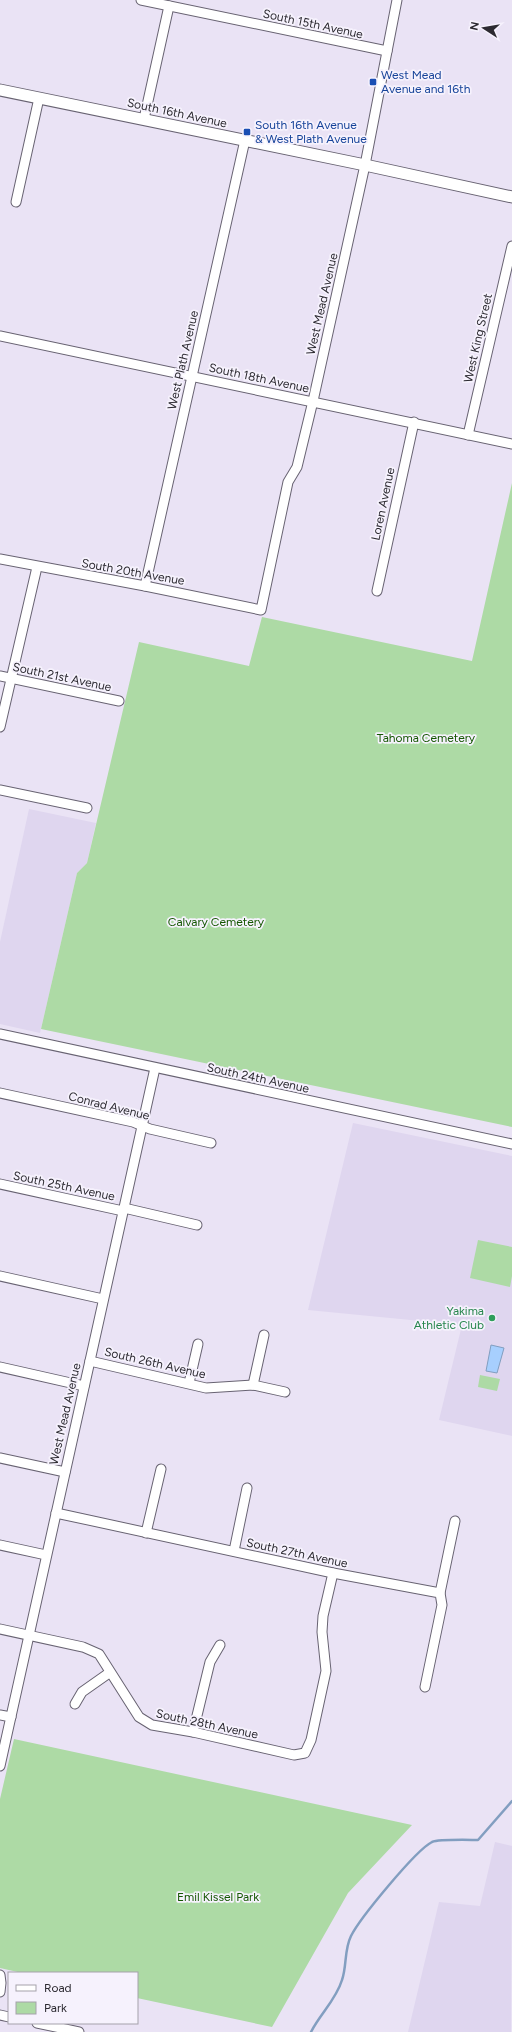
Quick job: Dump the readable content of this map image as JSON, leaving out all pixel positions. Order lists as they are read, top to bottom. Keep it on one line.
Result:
{"streets":{"main road":["South 16th Avenue"],"street":["South 15th Avenue","West Mead Avenue","West King Street","West Plath Avenue","South 18th Avenue","Loren Avenue","South 20th Avenue","South 21st Avenue","South 24th Avenue","Conrad Avenue","South 25th Avenue","South 26th Avenue","South 27th Avenue","South 28th Avenue"]},"crossings":[["South 15th Avenue","West Mead Avenue"],["South 16th Avenue","West Mead Avenue"],["South 16th Avenue","West Plath Avenue"],["West Mead Avenue","South 18th Avenue"],["West Mead Avenue","South 20th Avenue"],["West Mead Avenue","South 24th Avenue"],["West Mead Avenue","Conrad Avenue"],["West Mead Avenue","South 25th Avenue"],["West Mead Avenue","South 26th Avenue"],["West Mead Avenue","South 27th Avenue"],["West Mead Avenue","South 28th Avenue"],["West King Street","South 18th Avenue"],["West Plath Avenue","South 18th Avenue"],["West Plath Avenue","South 20th Avenue"],["South 18th Avenue","Loren Avenue"],["South 27th Avenue","South 28th Avenue"]],"parks":["Tahoma Cemetery","Calvary Cemetery","Emil Kissel Park"],"places":{"transit":["West Mead Avenue and 16th","South 16th Avenue & West Plath Avenue"],"other":["Yakima Athletic Club"]},"legend":["Road","Park"],"north":"left"}
